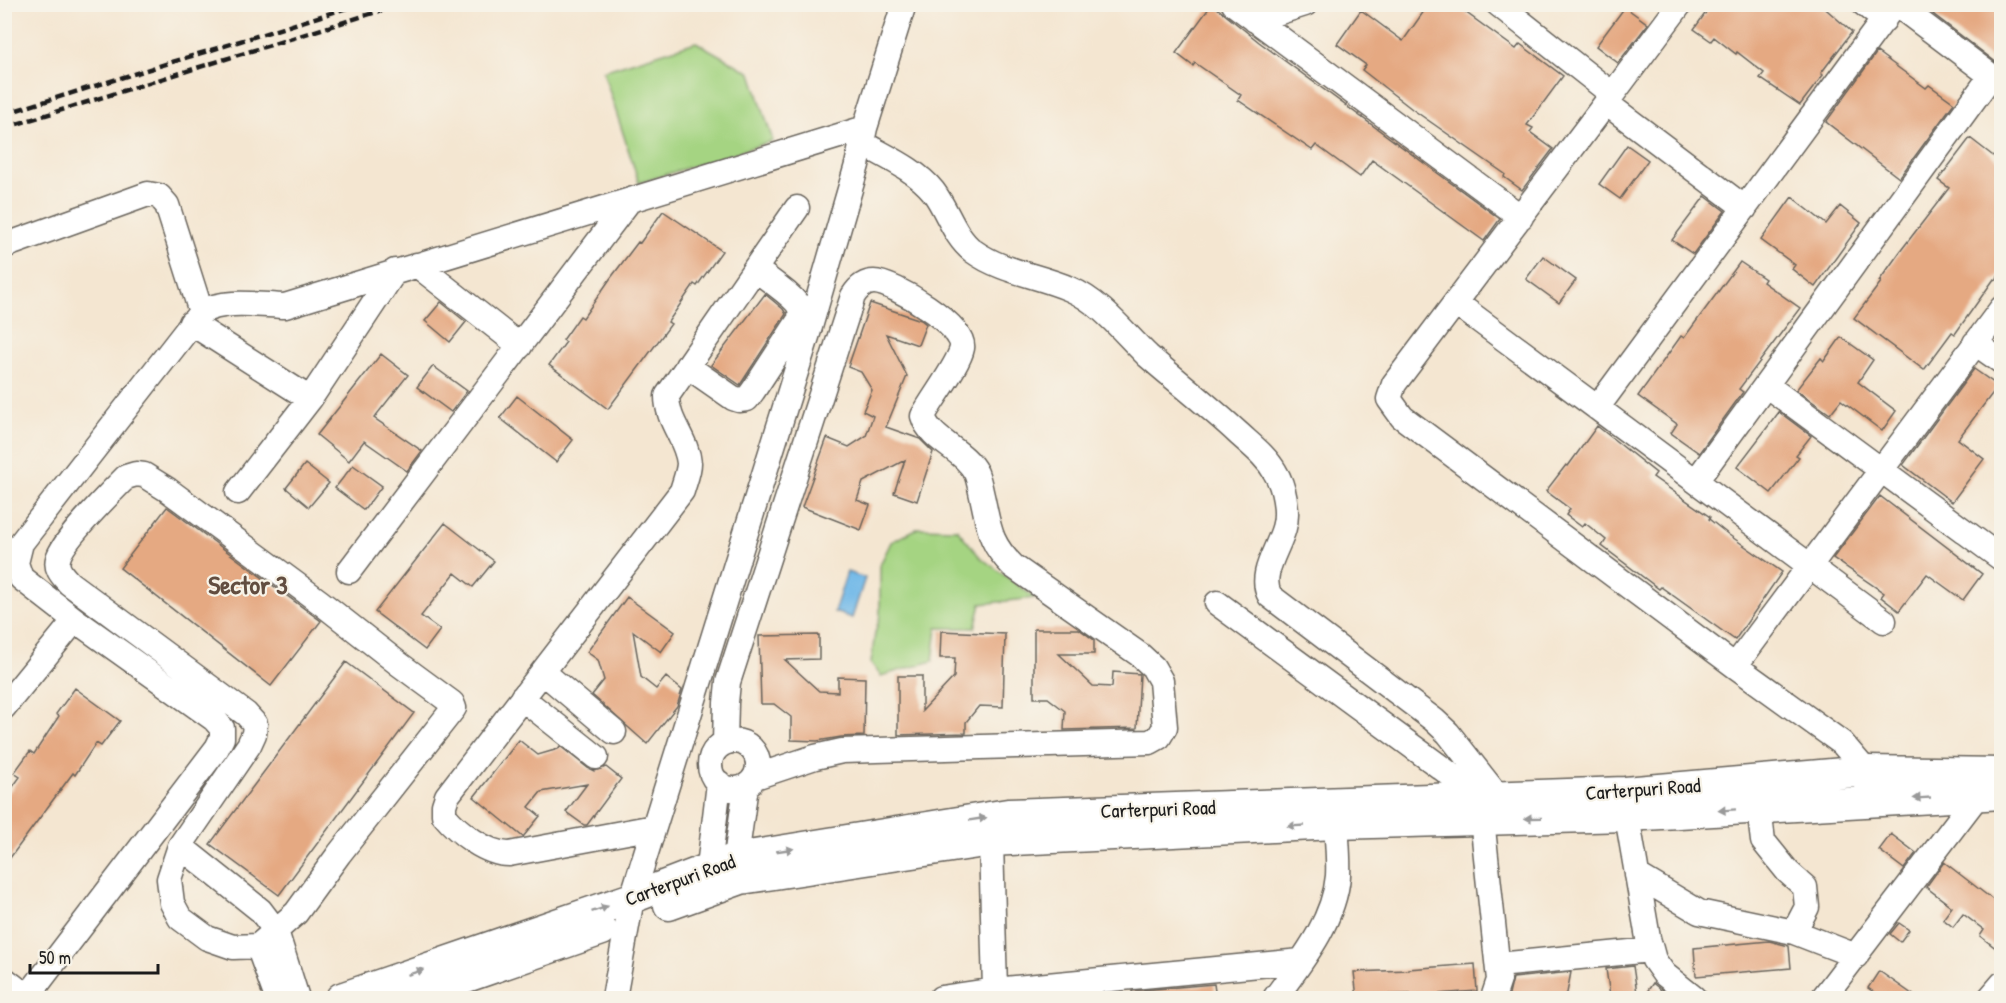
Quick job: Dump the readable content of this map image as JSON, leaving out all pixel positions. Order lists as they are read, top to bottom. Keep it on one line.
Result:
{"streets":{"main road":["Carterpuri Road"]},"districts":["Sector 3"],"scale_bar":"50 m"}
